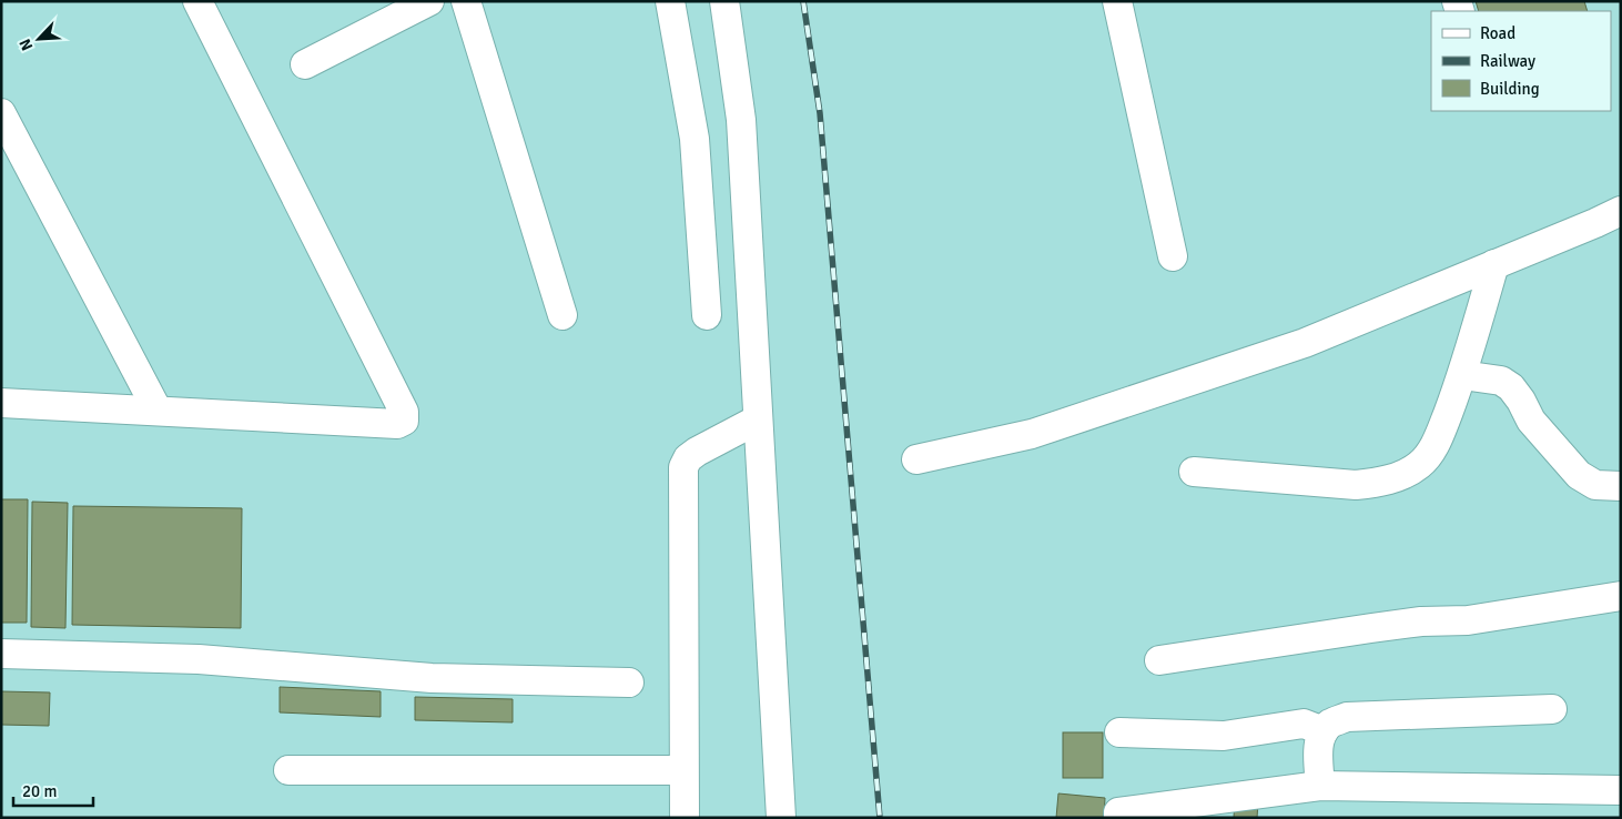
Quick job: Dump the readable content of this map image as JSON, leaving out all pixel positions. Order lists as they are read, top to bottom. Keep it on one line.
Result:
{"legend":["Road","Railway","Building"],"scale_bar":"20 m","north":"bottom left"}
